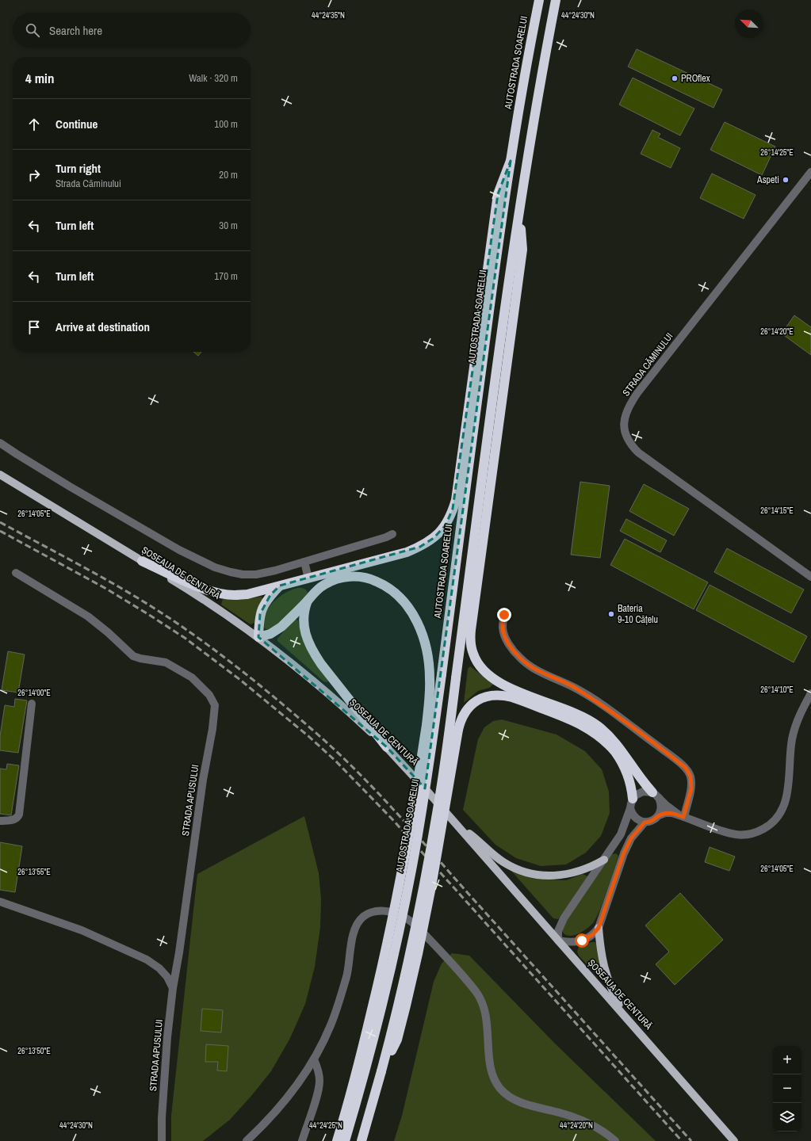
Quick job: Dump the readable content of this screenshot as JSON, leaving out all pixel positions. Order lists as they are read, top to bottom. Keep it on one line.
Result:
{"streets":{"highway":["AUTOSTRADA SOARELUI"],"main road":["ȘOSEAUA DE CENTURĂ"],"street":["STRADA CĂMINULUI","STRADA APUSULUI"]},"places":["PROflex","Aspeti","Bateria 9-10 Cățelu"],"north":"top left","page":{"search":"Search here","heading":["4 min","Walk · 320 m"],"list":[["Continue","100 m"],["Turn right","Strada Căminului","20 m"],["Turn left","30 m"],["Turn left","170 m"],"Arrive at destination"],"map_buttons":["+","−"]},"coordinates":["44°24'35\"N","44°24'30\"N","26°14'25\"E","26°14'20\"E","26°14'15\"E","26°14'05\"E","26°14'10\"E","26°14'00\"E","26°13'55\"E","26°13'50\"E","44°24'25\"N","44°24'20\"N"]}
